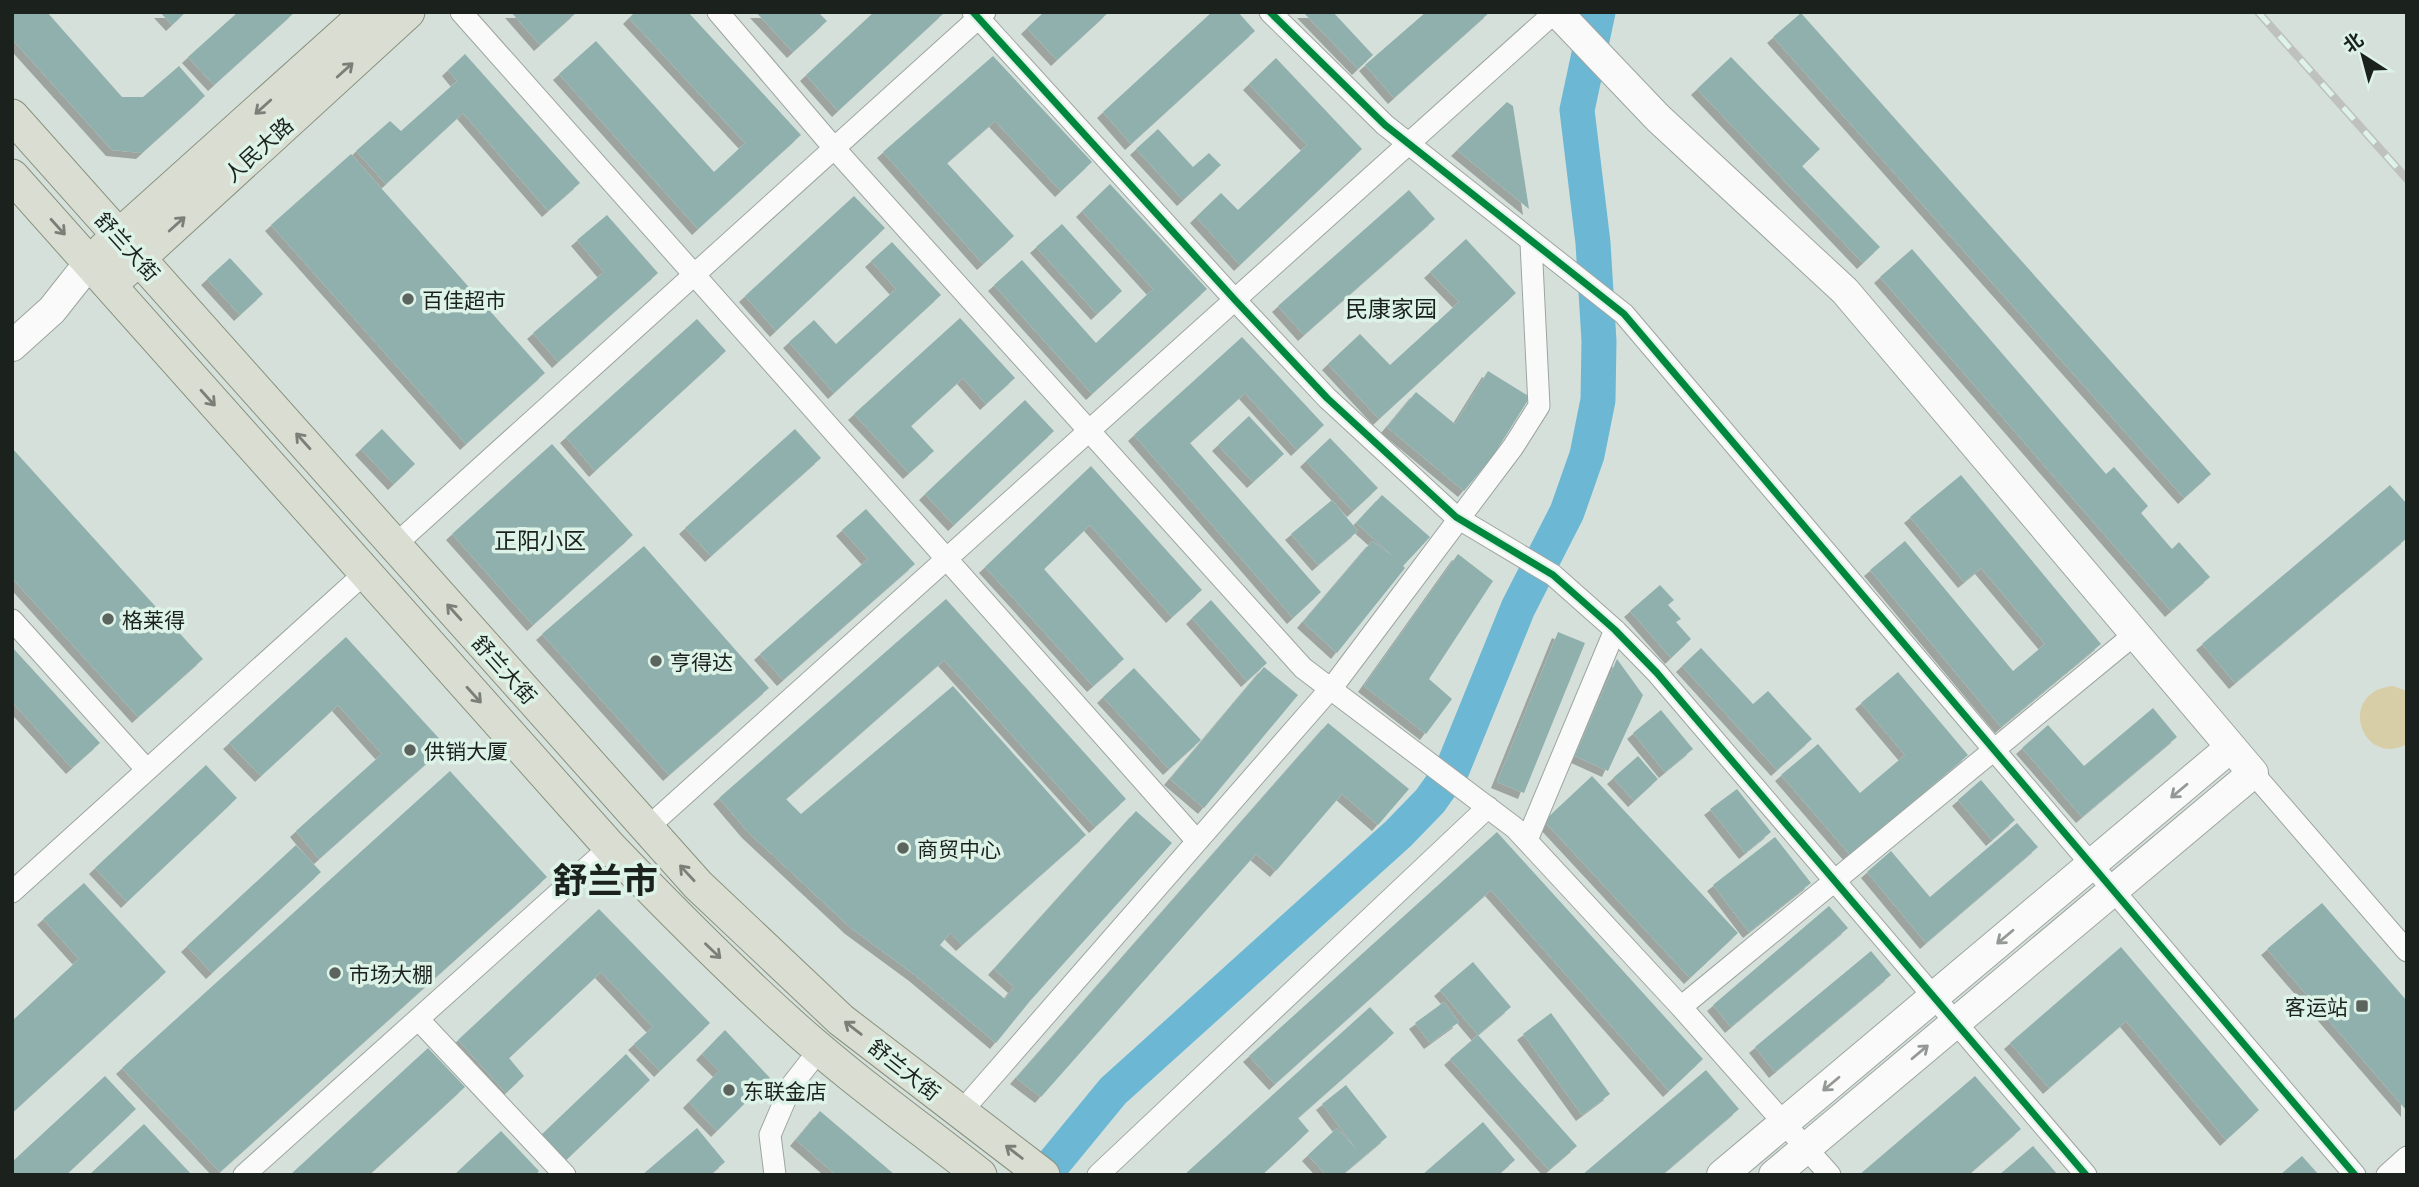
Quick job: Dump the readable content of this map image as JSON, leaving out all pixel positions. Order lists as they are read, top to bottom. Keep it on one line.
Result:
{"streets":{"main road":["人民大路","舒兰大街"]},"crossings":[["人民大路","舒兰大街"]],"districts":["民康家园","正阳小区","舒兰市"],"places":{"other":["百佳超市","格莱得","亨得达","供销大厦","商贸中心","市场大棚","东联金店"],"transit":["客运站"]},"north":"top left"}
